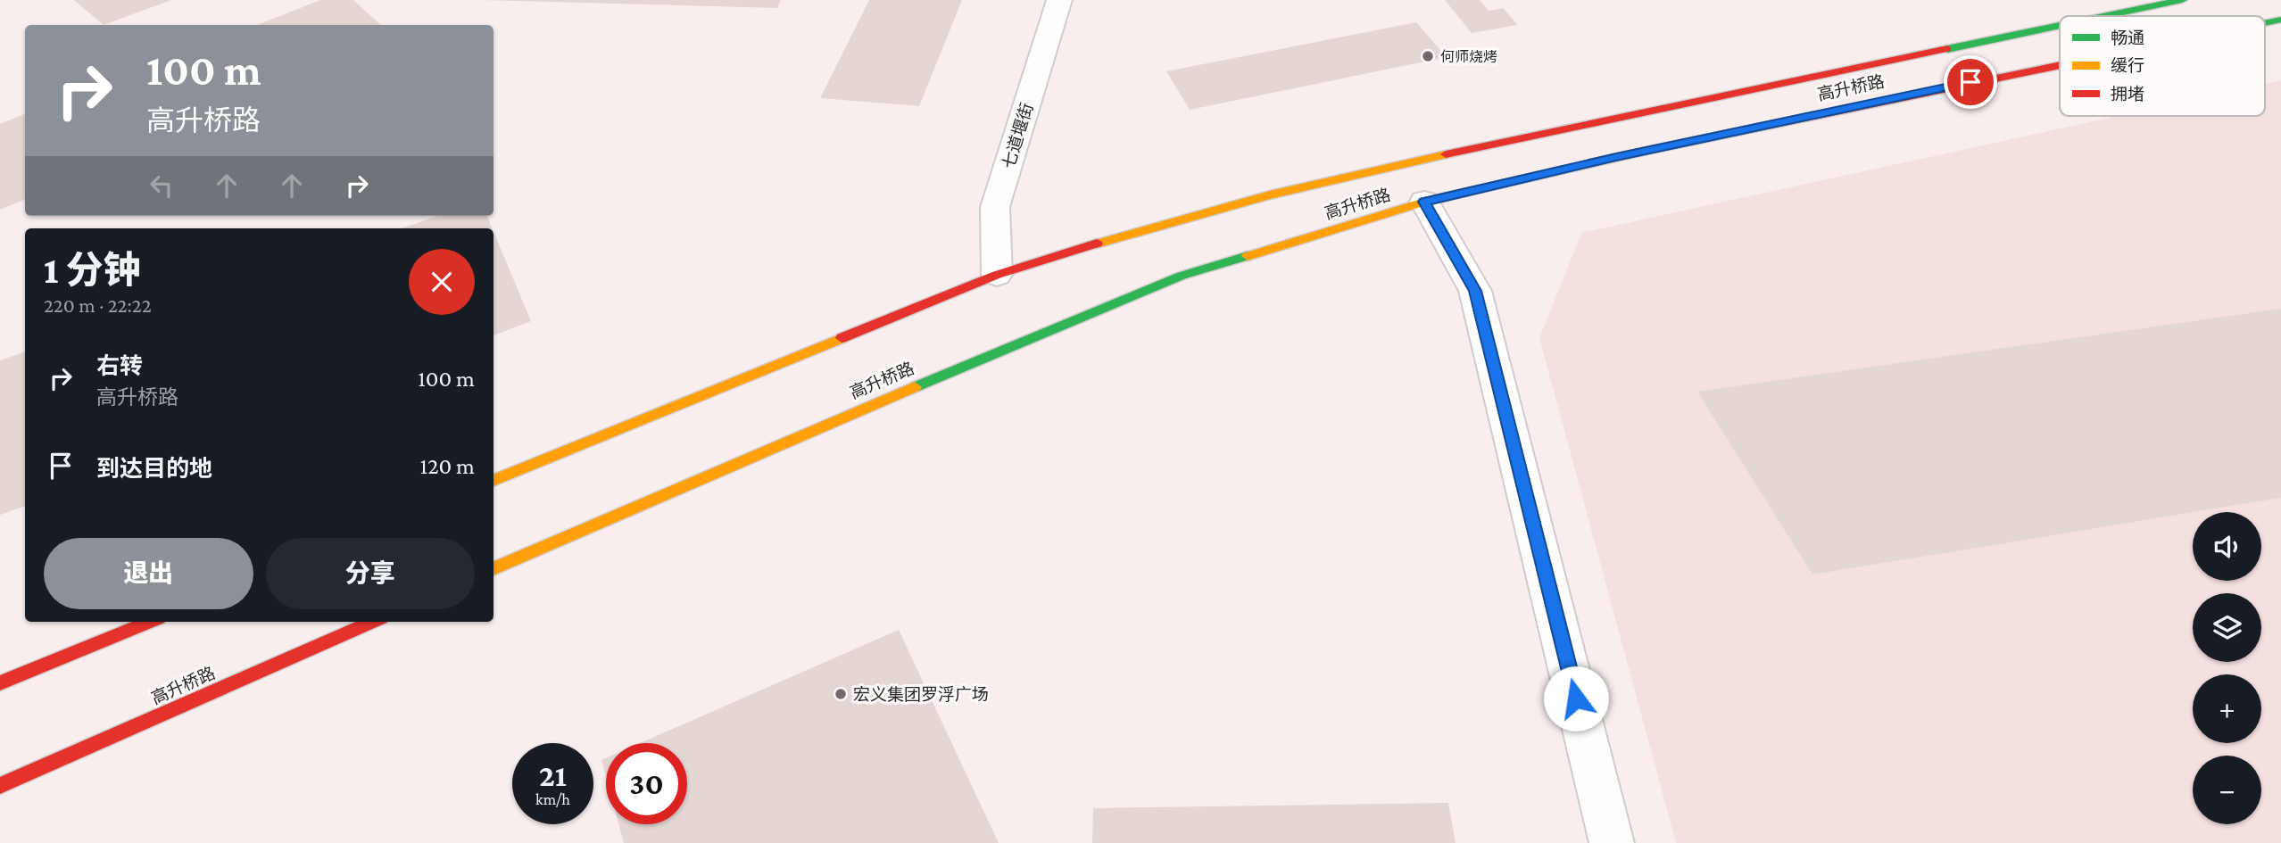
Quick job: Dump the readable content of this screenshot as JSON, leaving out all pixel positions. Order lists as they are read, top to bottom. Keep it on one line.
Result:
{"streets":{"main road":["高升桥路"],"street":["七道堰街"]},"crossings":[["高升桥路","七道堰街"]],"places":["何师烧烤","宏义集团罗浮广场"],"legend":["畅通","缓行","拥堵"],"page":{"turn":["100 m","高升桥路"],"heading":["1 分钟","220 m · 22:22"],"list":[{"name":"右转","note":"高升桥路","value":"100 m"},{"name":"到达目的地","value":"120 m"}],"map_buttons":["+","−"],"buttons":["退出","分享"],"speed":"21 km/h","limit":"30"}}
